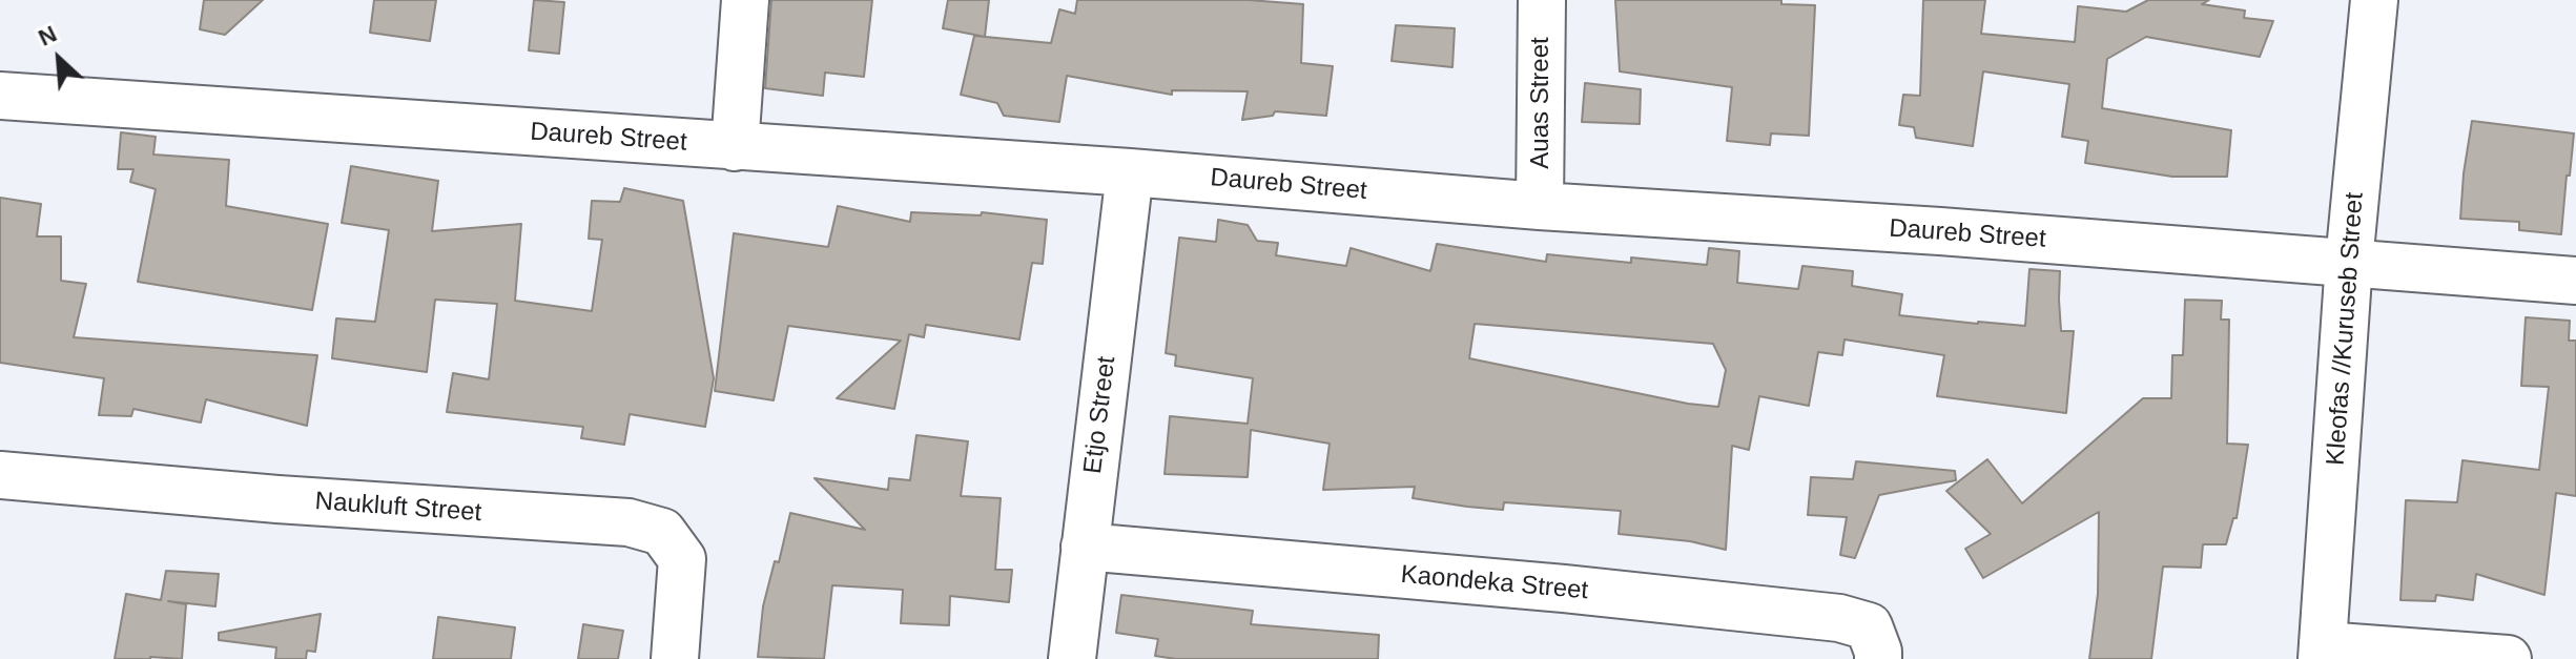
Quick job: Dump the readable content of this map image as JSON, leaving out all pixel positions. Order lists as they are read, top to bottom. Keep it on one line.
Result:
{"streets":{"street":["Auas Street","Daureb Street","Kleofas //Kuruseb Street","Etjo Street","Naukluft Street","Kaondeka Street"]},"crossings":[["Auas Street","Daureb Street"],["Daureb Street","Kleofas //Kuruseb Street"],["Daureb Street","Etjo Street"],["Etjo Street","Kaondeka Street"]],"north":"top left"}
